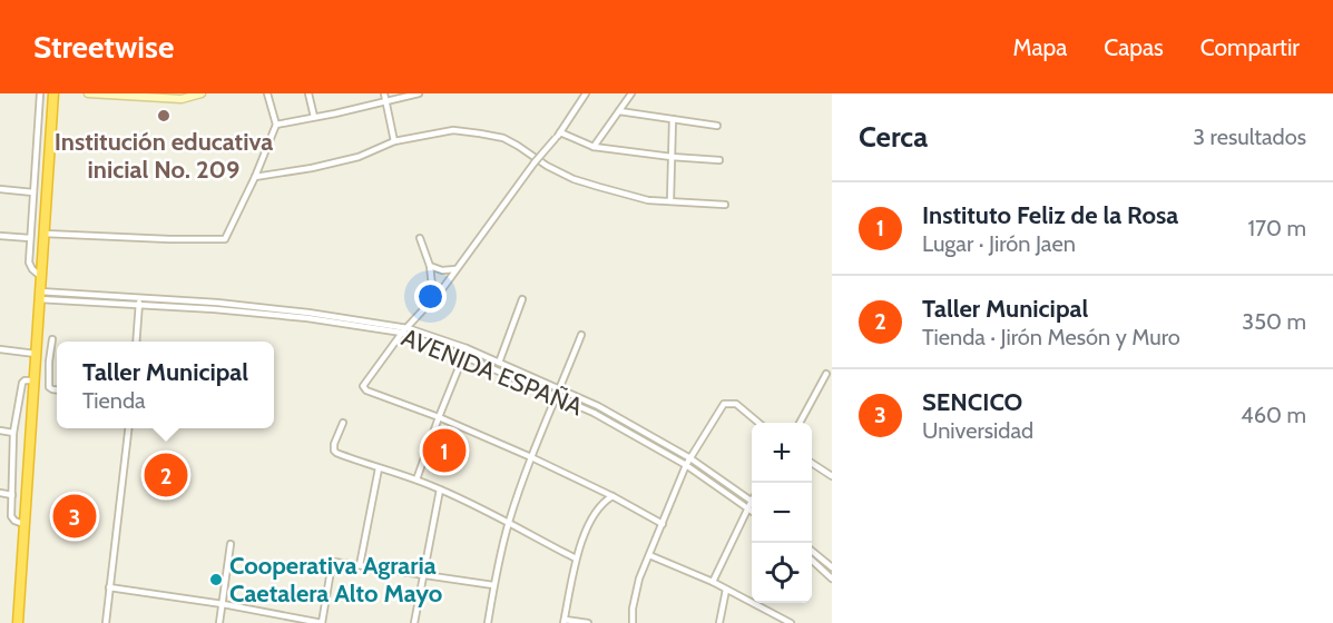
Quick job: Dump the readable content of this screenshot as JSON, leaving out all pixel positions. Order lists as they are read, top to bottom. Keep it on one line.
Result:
{"streets":{"street":["AVENIDA ESPAÑA"]},"places":["Institución educativa inicial No. 209","Cooperativa Agraria Caetalera Alto Mayo"],"page":{"header":"Streetwise","nav":["Mapa","Capas","Compartir"],"heading":["Cerca","3 resultados"],"list":[{"mark":"1","name":"Instituto Feliz de la Rosa","note":"Lugar · Jirón Jaen","value":"170 m"},{"mark":"2","name":"Taller Municipal","note":"Tienda · Jirón Mesón y Muro","value":"350 m"},{"mark":"3","name":"SENCICO","note":"Universidad","value":"460 m"}],"popup":["Taller Municipal","Tienda"],"map_buttons":["+","−"],"pins":["1","2","3"]}}
